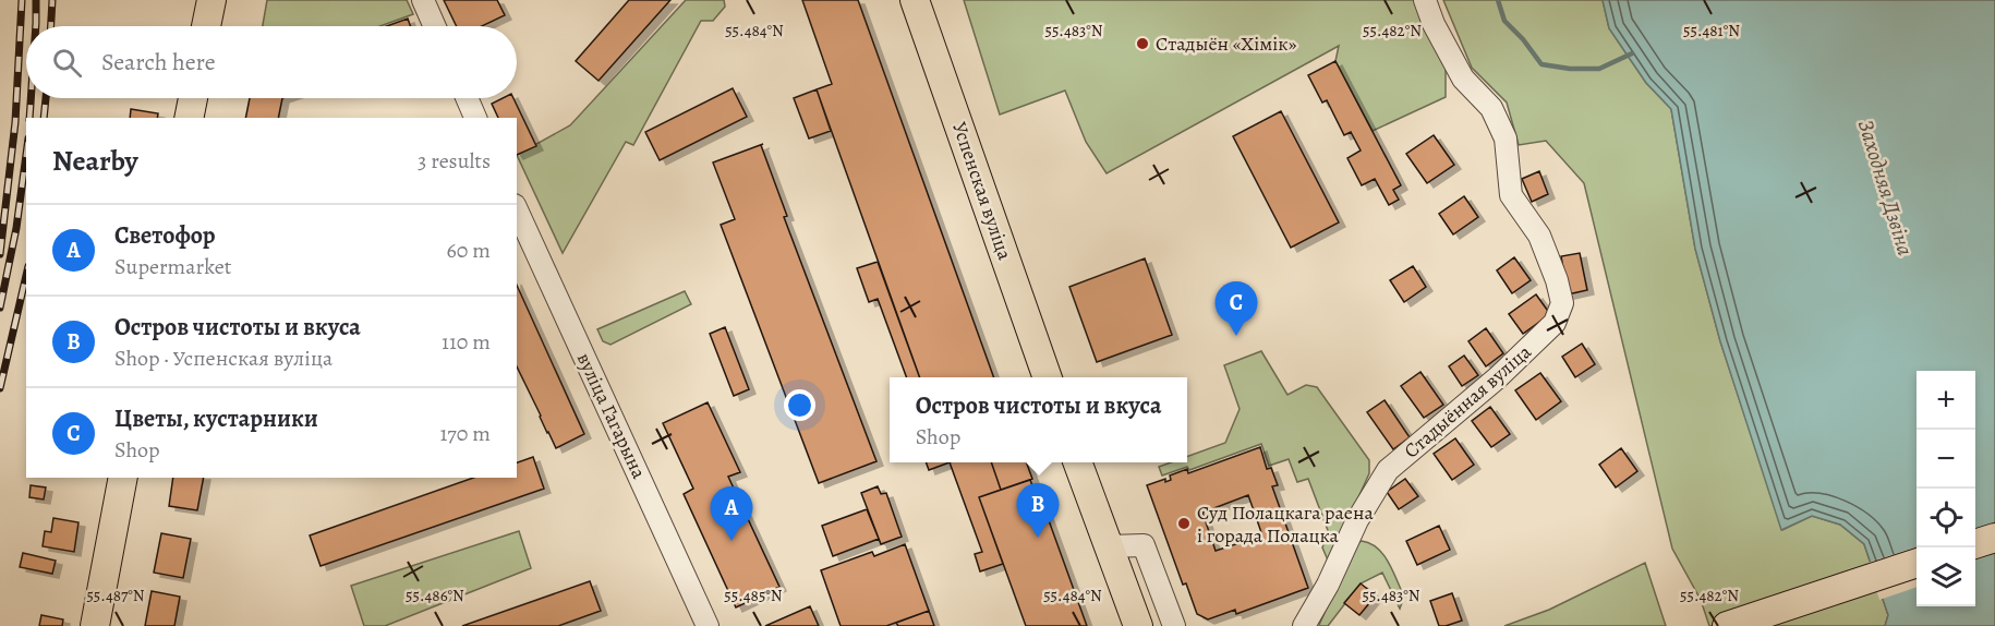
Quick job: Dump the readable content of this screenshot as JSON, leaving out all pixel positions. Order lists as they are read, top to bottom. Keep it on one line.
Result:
{"streets":{"main road":["Успенская вуліца"],"street":["Стадыённая вуліца","вуліца Гагарына"]},"water":["Заходняя Дзвіна"],"places":["Стадыён «Хімік»","Суд Полацкага раена і горада Полацка"],"page":{"search":"Search here","heading":["Nearby","3 results"],"list":[{"mark":"A","name":"Светофор","note":"Supermarket","value":"60 m"},{"mark":"B","name":"Остров чистоты и вкуса","note":"Shop · Успенская вуліца","value":"110 m"},{"mark":"C","name":"Цветы, кустарники","note":"Shop","value":"170 m"}],"pins":["C","B","A"],"map_buttons":["+","−"],"popup":["Остров чистоты и вкуса","Shop"]},"coordinates":["55.484°N","55.483°N","55.481°N","55.482°N","55.487°N","55.486°N","55.485°N"]}
